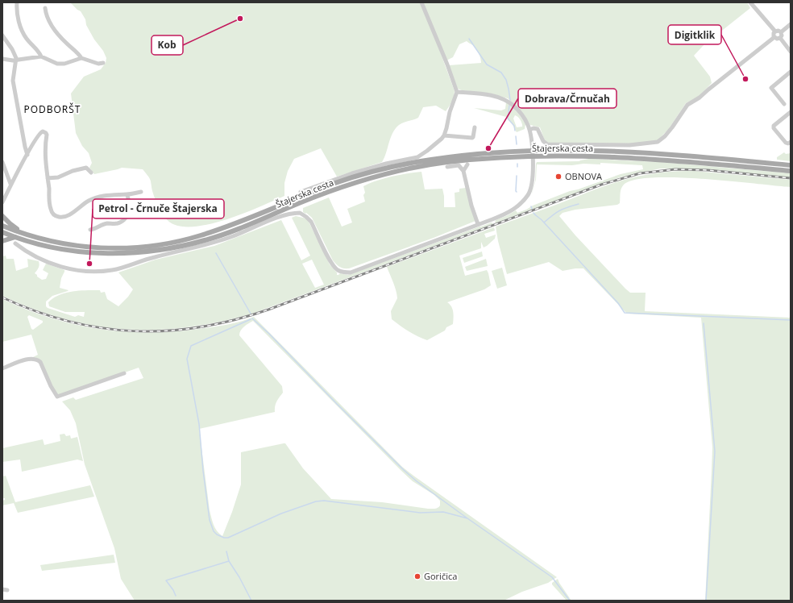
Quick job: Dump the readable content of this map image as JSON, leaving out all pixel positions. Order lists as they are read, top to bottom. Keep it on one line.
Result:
{"streets":{"main road":["Štajerska cesta"]},"districts":["PODBORŠT"],"places":["Kob","Digitklik","Dobrava/Črnučah","OBNOVA","Petrol - Črnuče Štajerska","Goričica"]}
